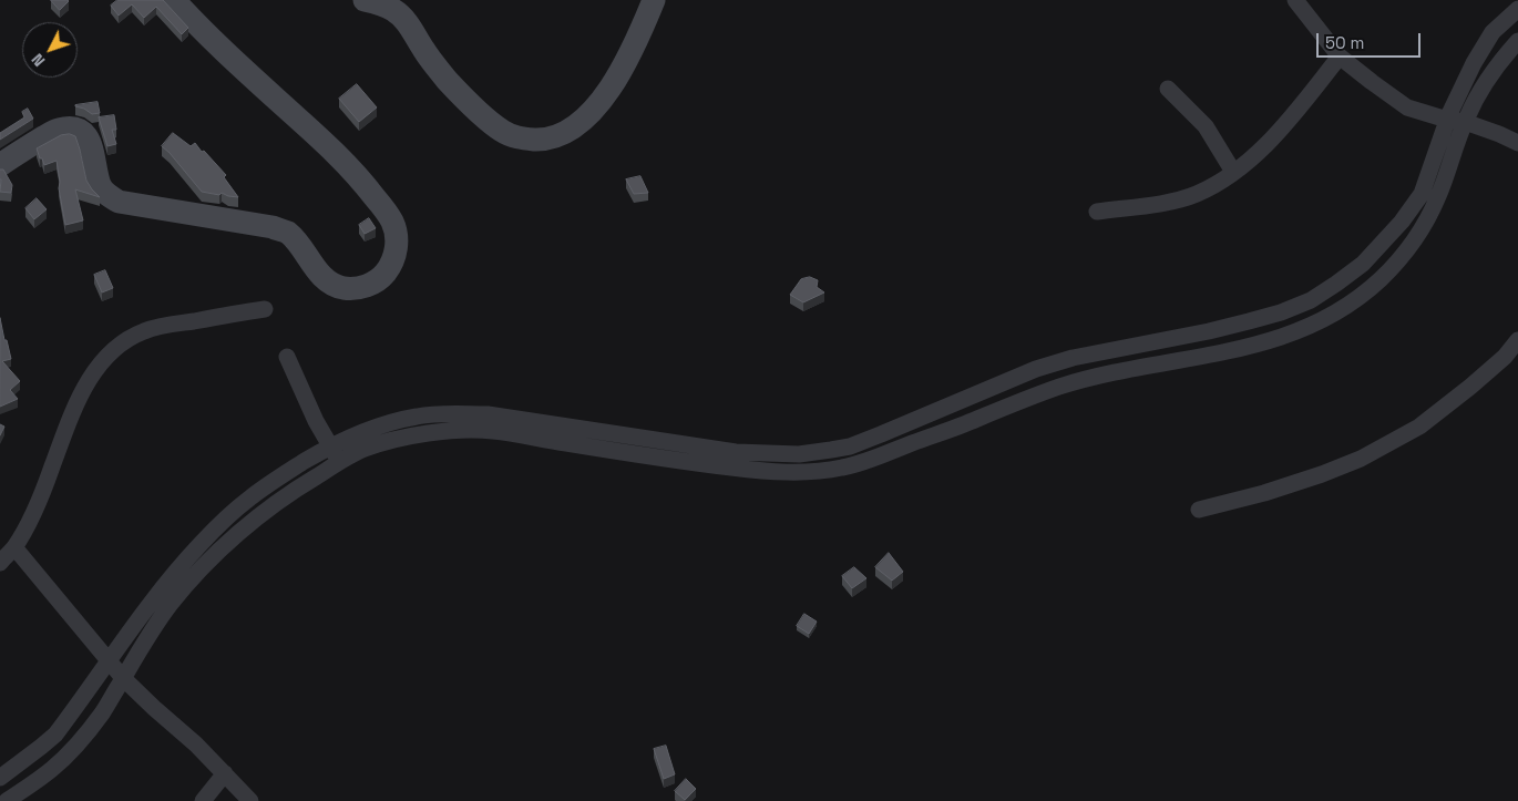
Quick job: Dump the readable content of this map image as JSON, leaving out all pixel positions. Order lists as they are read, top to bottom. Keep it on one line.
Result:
{"scale_bar":"50 m","north":"bottom left"}
